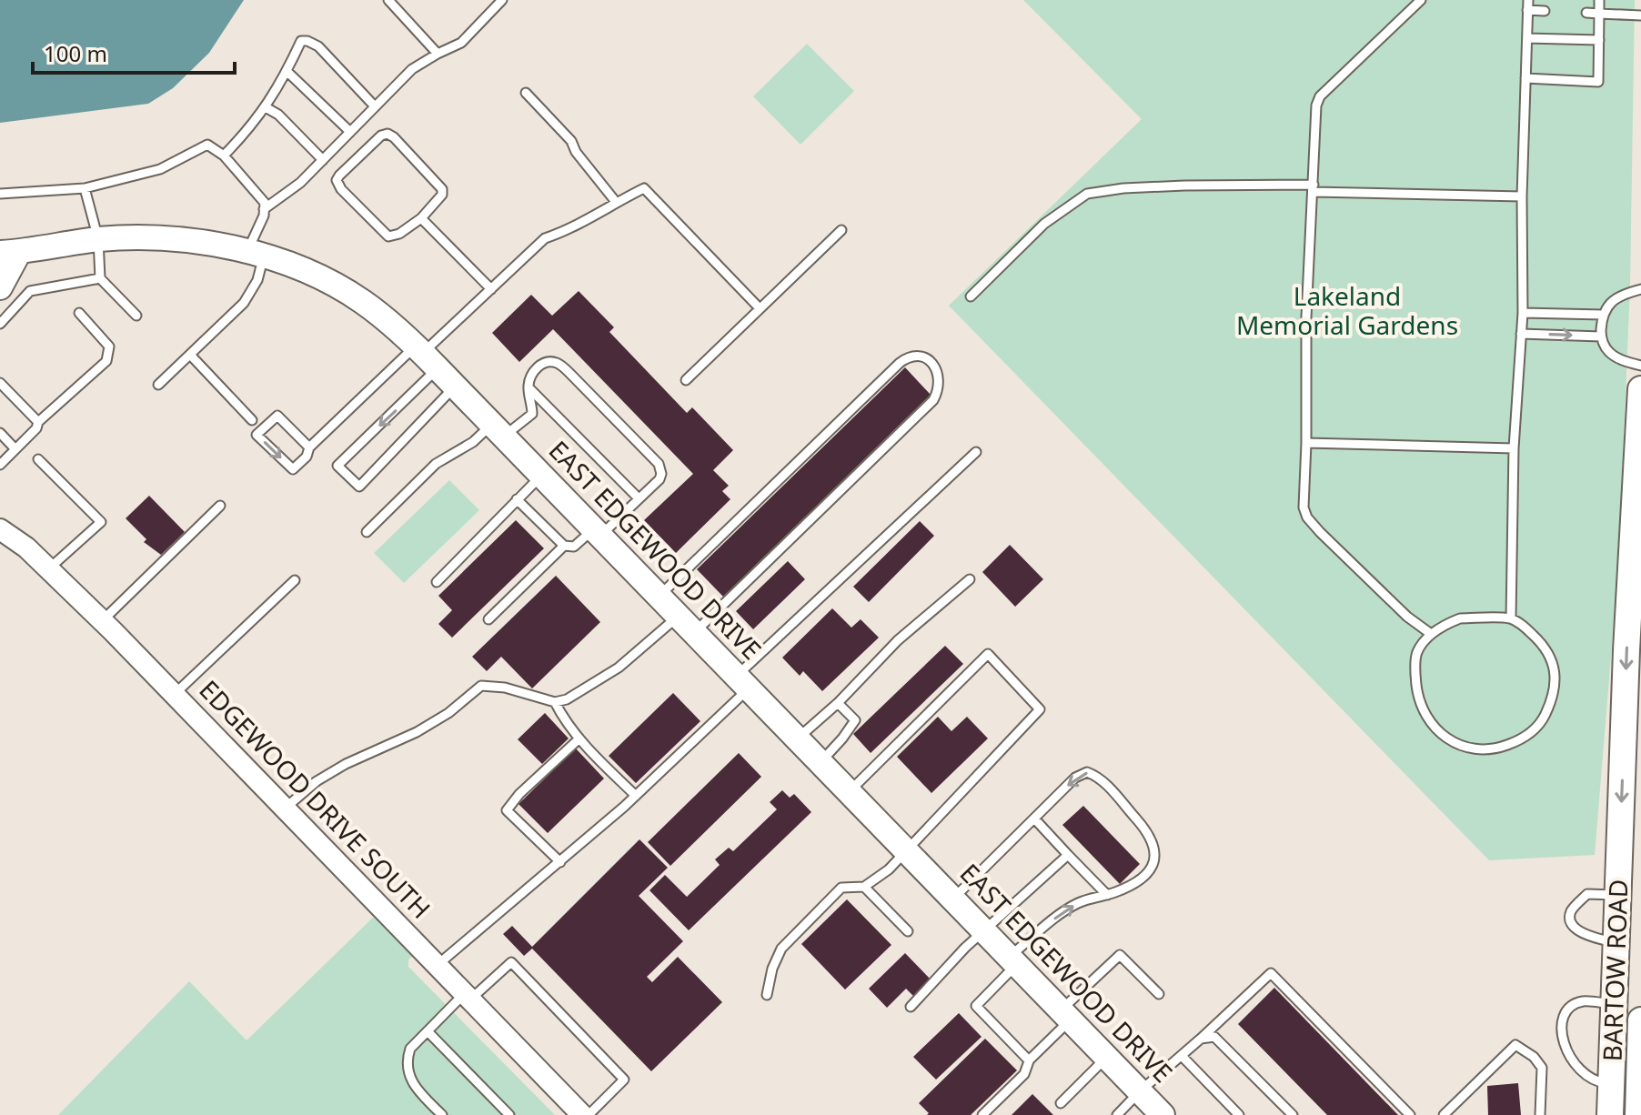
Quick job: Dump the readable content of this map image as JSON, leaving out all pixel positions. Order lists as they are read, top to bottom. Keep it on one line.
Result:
{"streets":{"main road":["EAST EDGEWOOD DRIVE","BARTOW ROAD"],"street":["EDGEWOOD DRIVE SOUTH"]},"one_way":["BARTOW ROAD"],"parks":["Lakeland Memorial Gardens"],"scale_bar":"100 m"}
